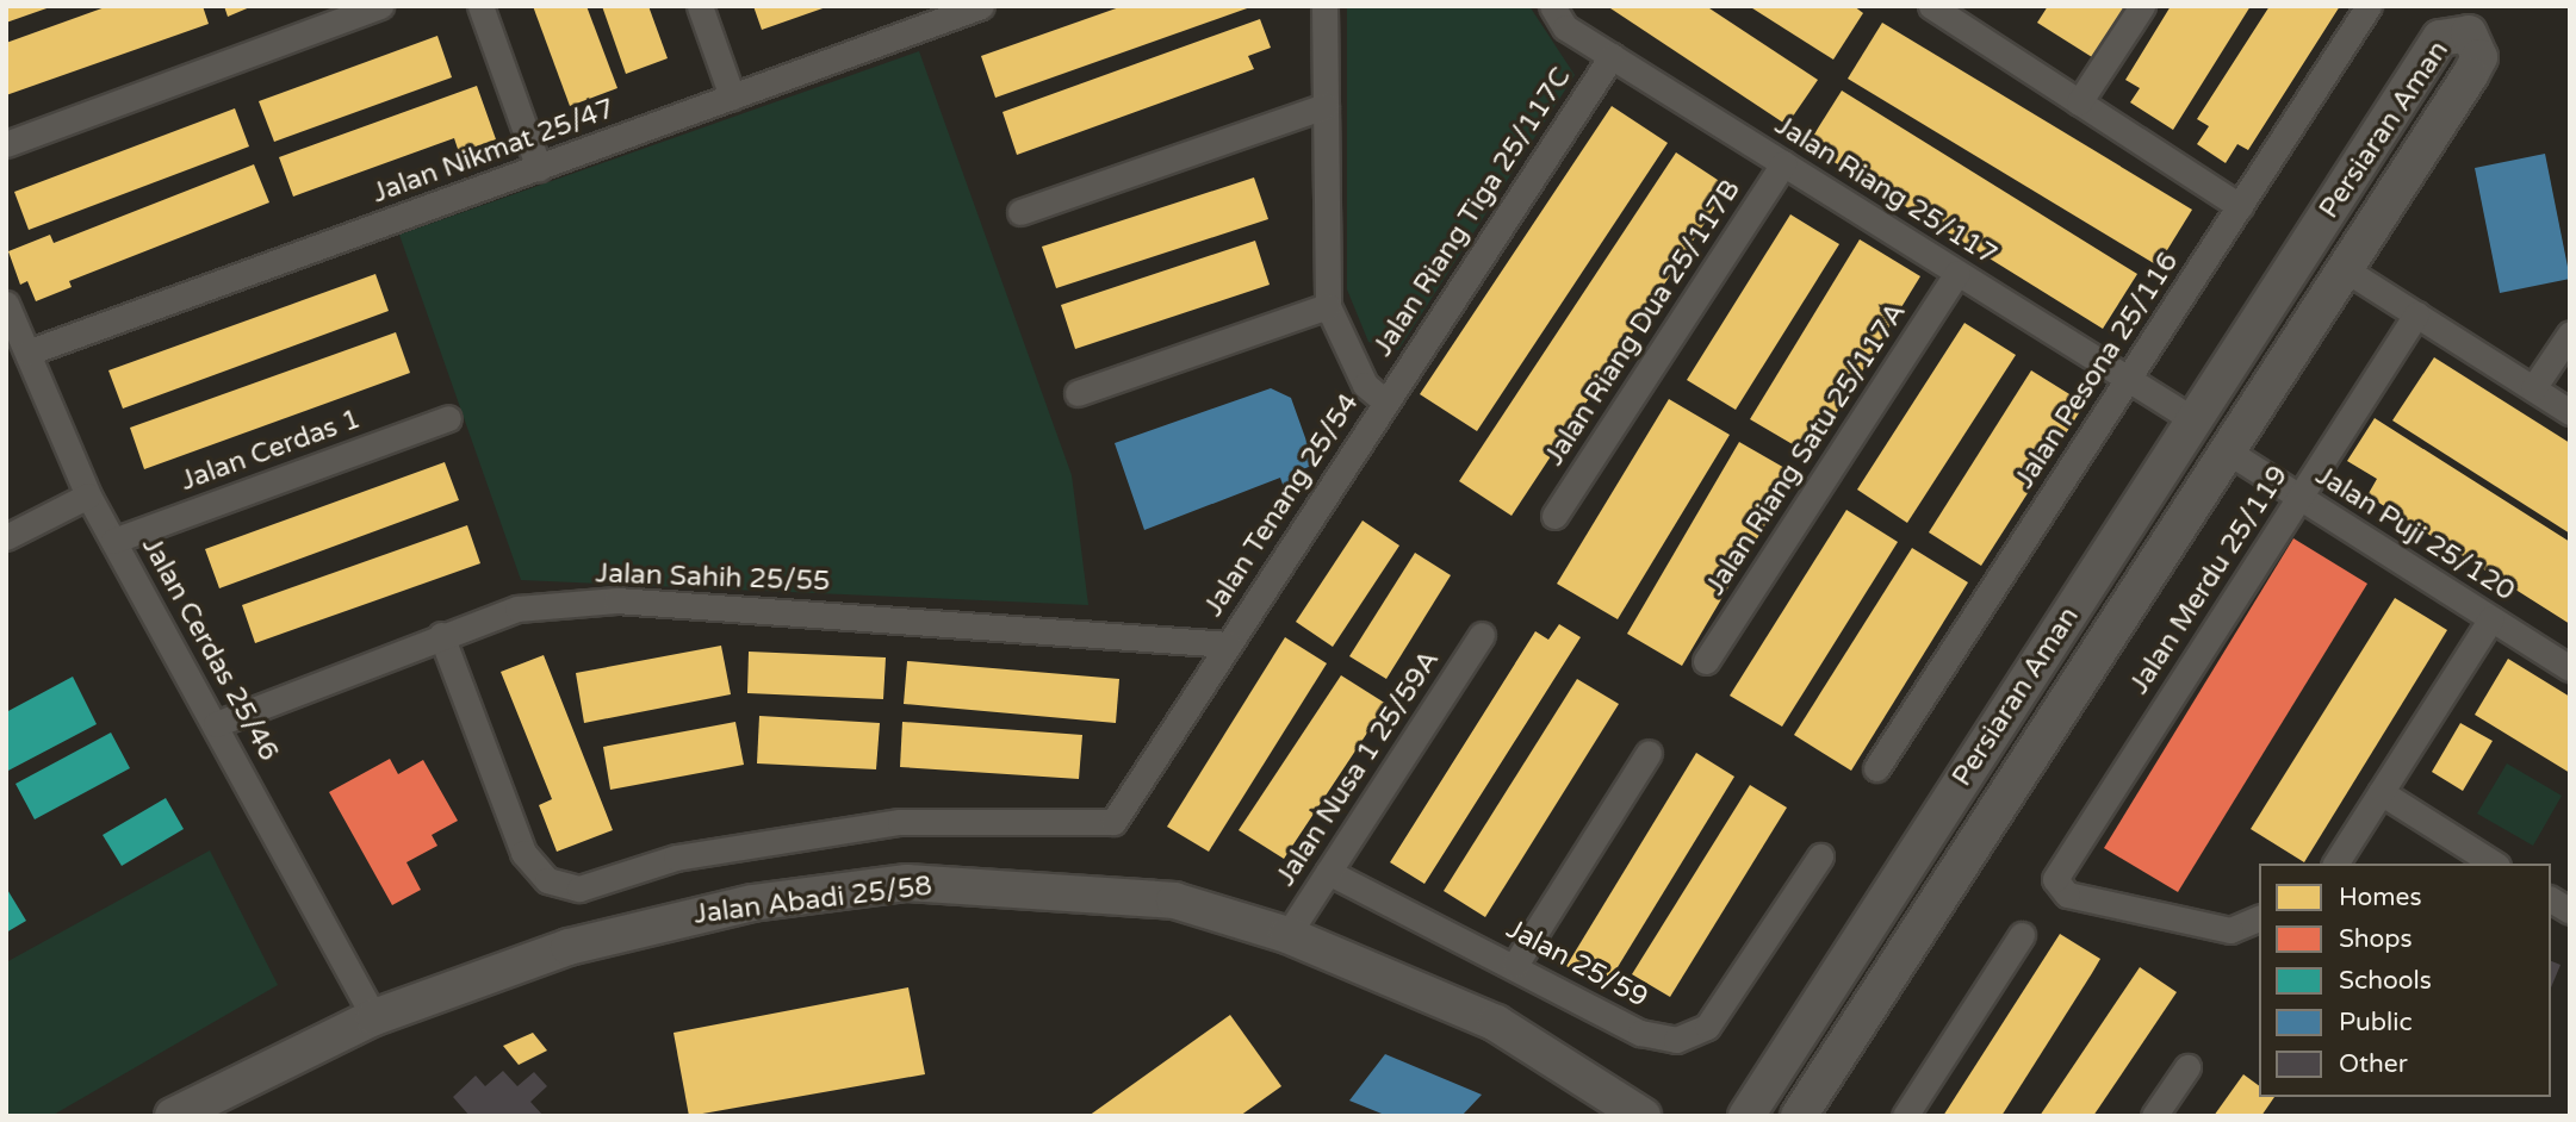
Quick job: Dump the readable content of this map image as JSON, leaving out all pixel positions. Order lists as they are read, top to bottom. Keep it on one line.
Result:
{"streets":{"street":["Persiaran Aman","Jalan Nikmat 25/47","Jalan Riang 25/117","Jalan Riang Tiga 25/117C","Jalan Riang Dua 25/117B","Jalan Pesona 25/116","Jalan Riang Satu 25/117A","Jalan Cerdas 1","Jalan Tenang 25/54","Jalan Puji 25/120","Jalan Sahih 25/55","Jalan Merdu 25/119","Jalan Cerdas 25/46","Jalan Nusa 1 25/59A","Jalan Abadi 25/58","Jalan 25/59"]},"crossings":[["Persiaran Aman","Jalan Riang 25/117"],["Persiaran Aman","Jalan Puji 25/120"],["Jalan Nikmat 25/47","Jalan Cerdas 25/46"],["Jalan Riang 25/117","Jalan Riang Tiga 25/117C"],["Jalan Riang 25/117","Jalan Riang Dua 25/117B"],["Jalan Riang 25/117","Jalan Pesona 25/116"],["Jalan Riang 25/117","Jalan Riang Satu 25/117A"],["Jalan Riang Tiga 25/117C","Jalan Tenang 25/54"],["Jalan Cerdas 1","Jalan Cerdas 25/46"],["Jalan Tenang 25/54","Jalan Sahih 25/55"],["Jalan Puji 25/120","Jalan Merdu 25/119"],["Jalan Sahih 25/55","Jalan Cerdas 25/46"],["Jalan Cerdas 25/46","Jalan Abadi 25/58"],["Jalan Nusa 1 25/59A","Jalan Abadi 25/58"],["Jalan Nusa 1 25/59A","Jalan 25/59"]],"legend":["Homes","Shops","Schools","Public","Other"]}
